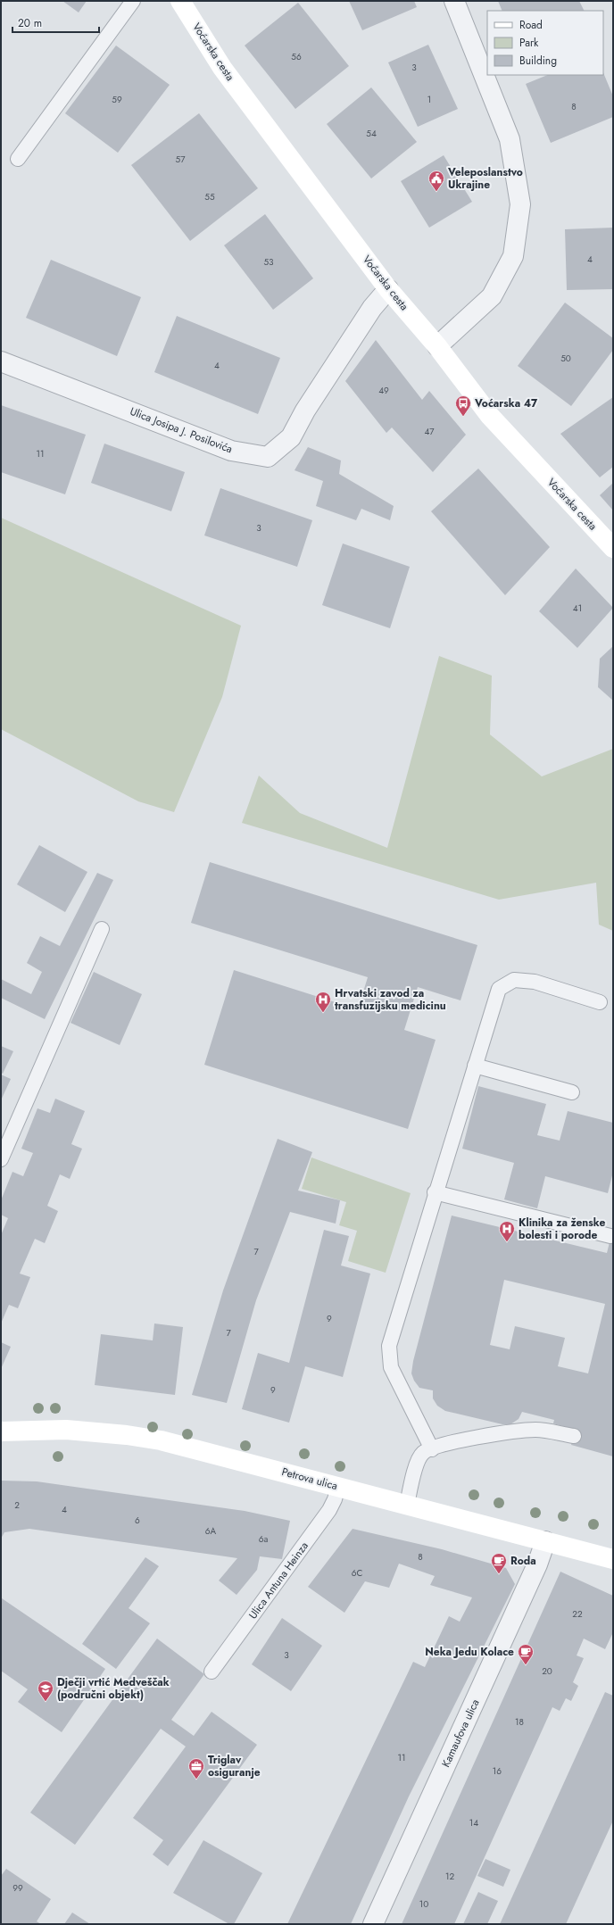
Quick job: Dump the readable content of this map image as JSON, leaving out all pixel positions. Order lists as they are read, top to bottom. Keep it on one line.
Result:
{"streets":{"street":["Voćarska cesta","Ulica Josipa J. Posilovića","Petrova ulica","Kamaufova ulica"],"lane":["Ulica Antuna Heinza"]},"crossings":[["Voćarska cesta","Ulica Josipa J. Posilovića"],["Petrova ulica","Ulica Antuna Heinza"],["Petrova ulica","Kamaufova ulica"]],"places":{"public building":["Veleposlanstvo Ukrajine"],"bus stop":["Voćarska 47"],"hospital":["Hrvatski zavod za transfuzijsku medicinu","Klinika za ženske bolesti i porode"],"cafe":["Roda","Neka Jedu Kolace"],"school or university":["Dječji vrtić Medveščak (područni objekt)"],"office":["Triglav osiguranje"]},"house_numbers":["56","3","59","1","8","54","57","55","4","53","50","4","49","47","11","3","41","7","9","7","9","2","4","6","6A","6a","8","6C","22","3","20","18","11","16","14","12","99","10"],"legend":["Road","Park","Building"],"scale_bar":"20 m"}
